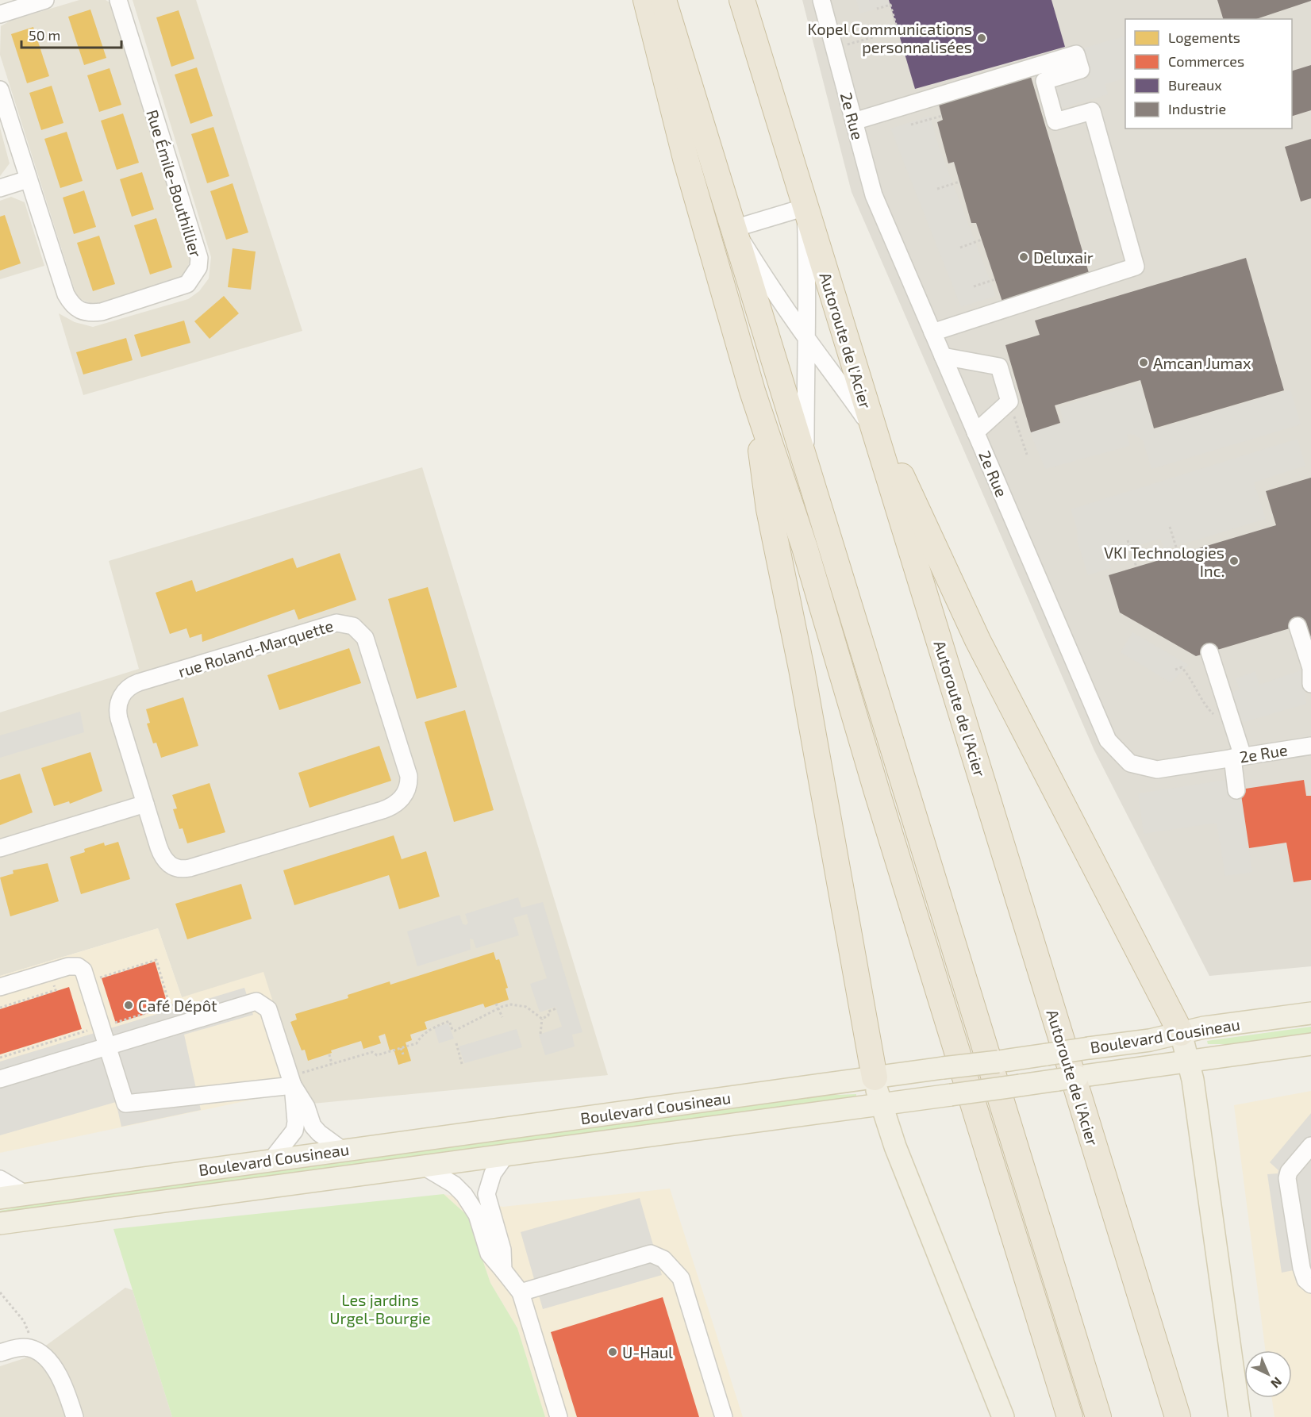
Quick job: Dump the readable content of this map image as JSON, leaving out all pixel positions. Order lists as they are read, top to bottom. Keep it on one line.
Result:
{"streets":{"highway":["Autoroute de l'Acier"],"main road":["Boulevard Cousineau"],"street":["2e Rue","Rue Émile-Bouthillier","rue Roland-Marquette"]},"parks":["Les jardins Urgel-Bourgie"],"places":["Kopel Communications personnalisées","Deluxair","Amcan Jumax","VKI Technologies Inc.","Café Dépôt","U-Haul"],"legend":["Logements","Commerces","Bureaux","Industrie"],"scale_bar":"50 m","north":"bottom right"}
